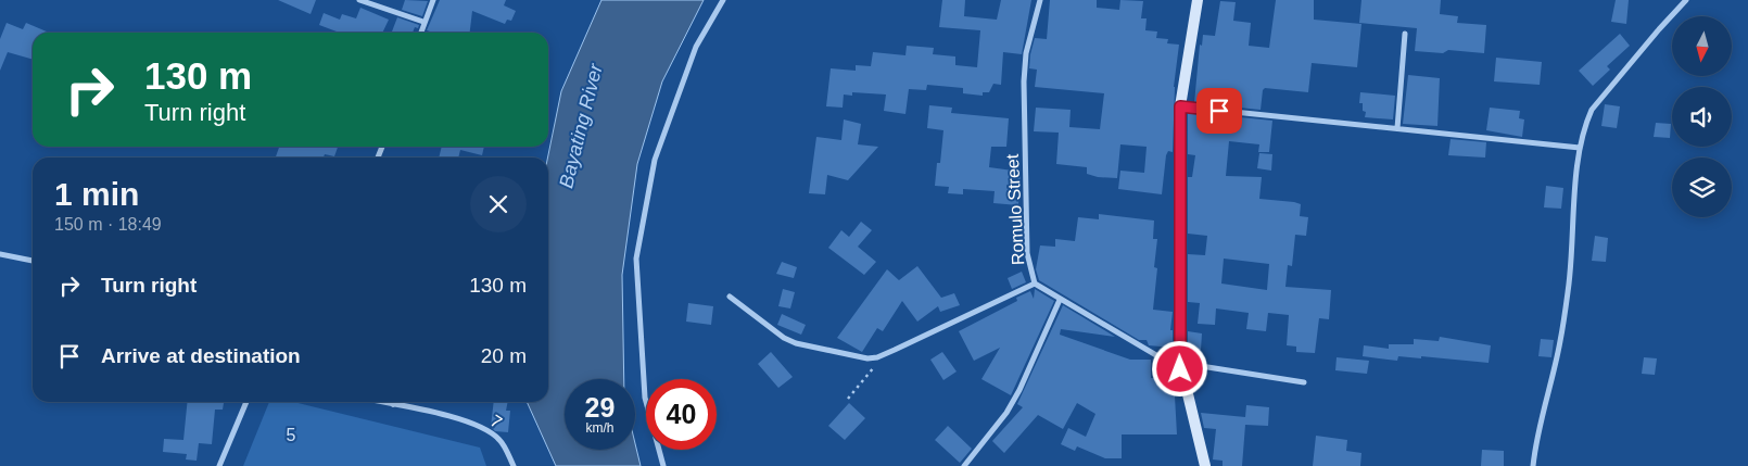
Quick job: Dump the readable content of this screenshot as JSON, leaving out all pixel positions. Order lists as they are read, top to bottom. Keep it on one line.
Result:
{"streets":{"street":["Romulo Street","7"]},"water":["Bayating River"],"parks":["5"],"north":"bottom","page":{"turn":["130 m","Turn right"],"heading":["1 min","150 m · 18:49"],"list":[{"name":"Turn right","value":"130 m"},{"name":"Arrive at destination","value":"20 m"}],"speed":"29 km/h","limit":"40"}}
